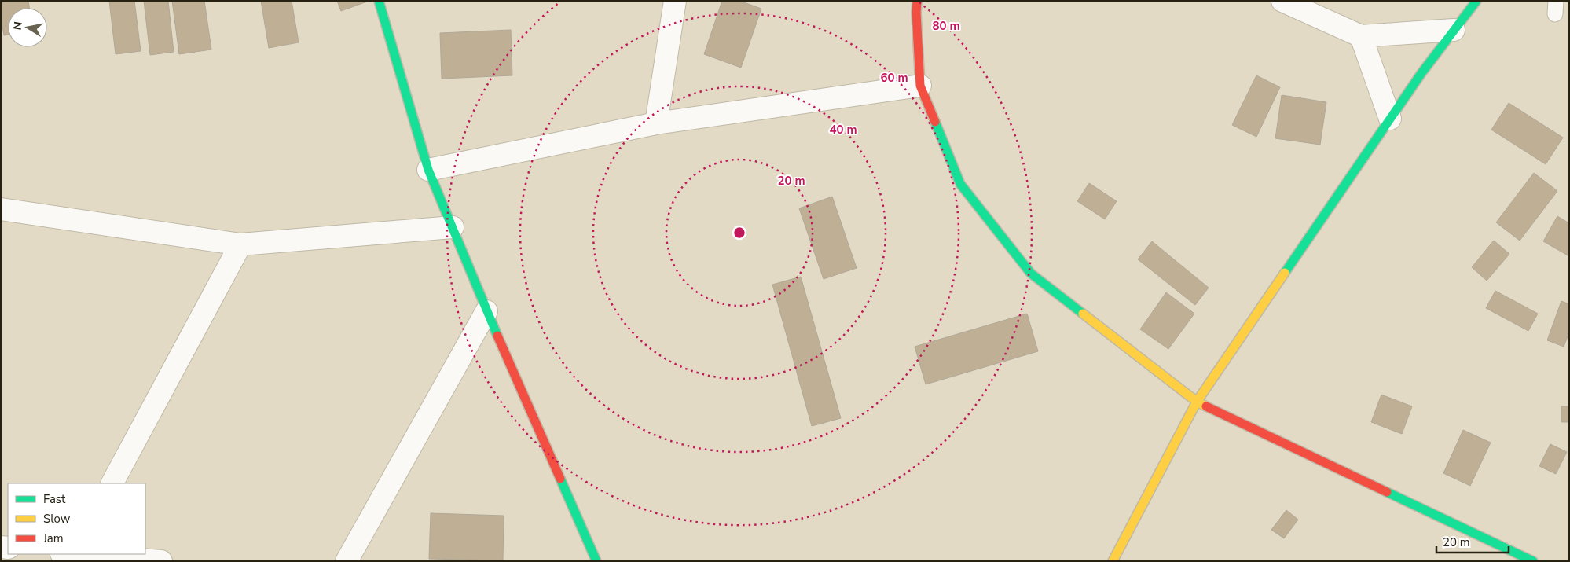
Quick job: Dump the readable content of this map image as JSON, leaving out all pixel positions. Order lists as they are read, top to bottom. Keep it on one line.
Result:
{"legend":["Fast","Slow","Jam"],"scale_bar":"20 m","north":"left","rings":["80 m","60 m","40 m","20 m"]}
